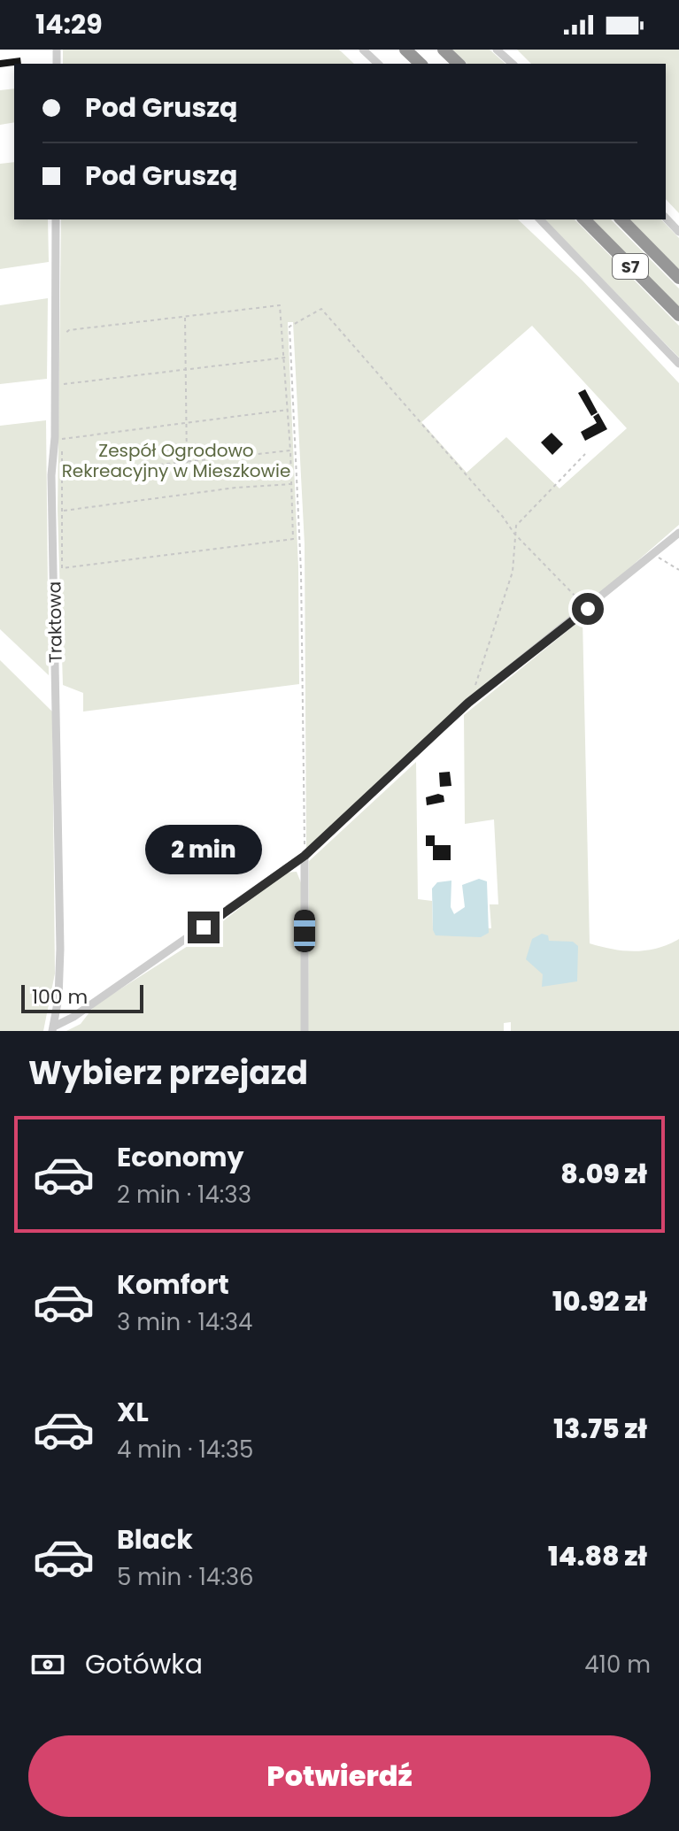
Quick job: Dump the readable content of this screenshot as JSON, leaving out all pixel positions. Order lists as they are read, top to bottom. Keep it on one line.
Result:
{"streets":{"highway":["S7"],"street":["Traktowa"]},"parks":["Zespół Ogrodowo Rekreacyjny w Mieszkowie"],"scale_bar":"100 m","page":{"status":"14:29","banner":["Pod Gruszą","Pod Gruszą"],"bubble":"2 min","scale":"100 m","heading":"Wybierz przejazd","list":[{"name":"Economy","note":"2 min · 14:33","value":"8.09 zł"},{"name":"Komfort","note":"3 min · 14:34","value":"10.92 zł"},{"name":"XL","note":"4 min · 14:35","value":"13.75 zł"},{"name":"Black","note":"5 min · 14:36","value":"14.88 zł"}],"pay":["Gotówka","410 m"],"buttons":"Potwierdź"}}
